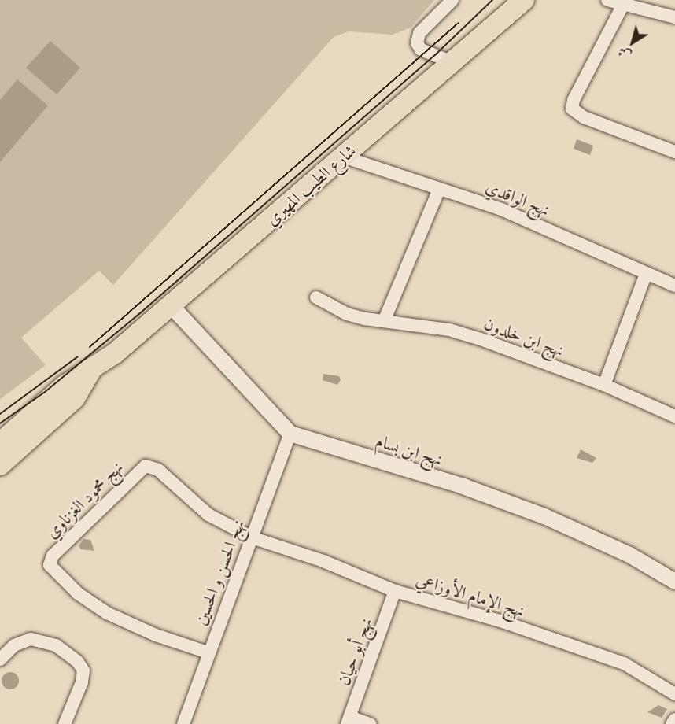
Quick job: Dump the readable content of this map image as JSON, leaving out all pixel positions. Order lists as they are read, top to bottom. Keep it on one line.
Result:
{"streets":{"main road":["شارع الطيب المهيري"],"street":["نهج الواقدي","نهج ابن خلدون","نهج ابن بسام","نهج محمود الغزناوي","نهج الحسن و الحسين","نهج الإمام الأوزاعي","نهج أبو حيان"]},"crossings":[["شارع الطيب المهيري","نهج الواقدي"],["نهج ابن بسام","نهج الحسن و الحسين"],["نهج محمود الغزناوي","نهج الحسن و الحسين"],["نهج محمود الغزناوي","نهج الإمام الأوزاعي"],["نهج الحسن و الحسين","نهج الإمام الأوزاعي"],["نهج الإمام الأوزاعي","نهج أبو حيان"]],"north":"bottom left"}
